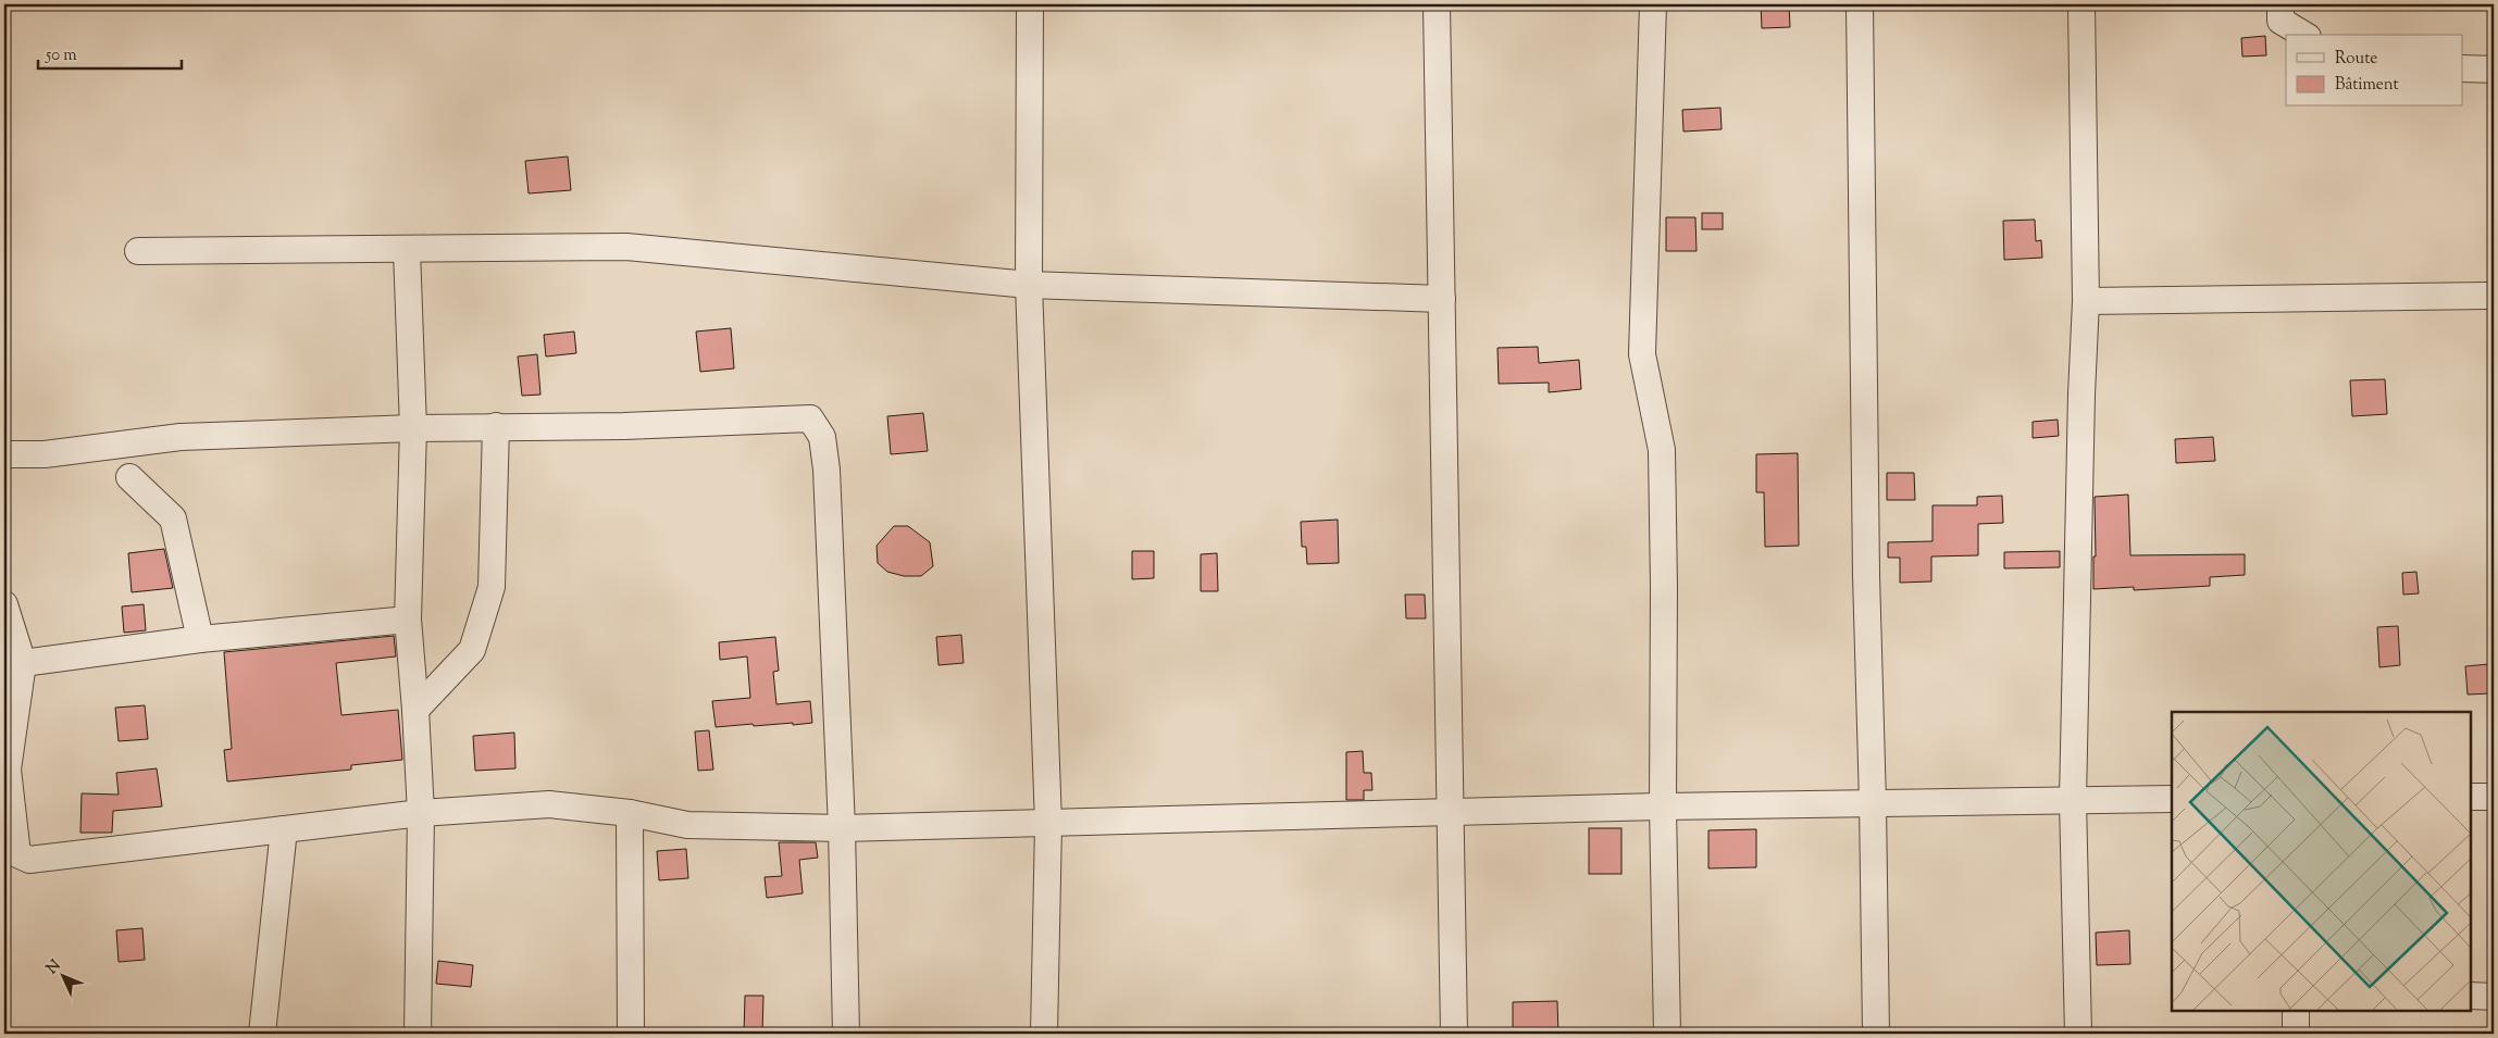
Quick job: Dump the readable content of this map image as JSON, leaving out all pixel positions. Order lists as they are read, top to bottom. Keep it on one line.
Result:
{"legend":["Route","Bâtiment"],"scale_bar":"50 m","north":"top left"}
